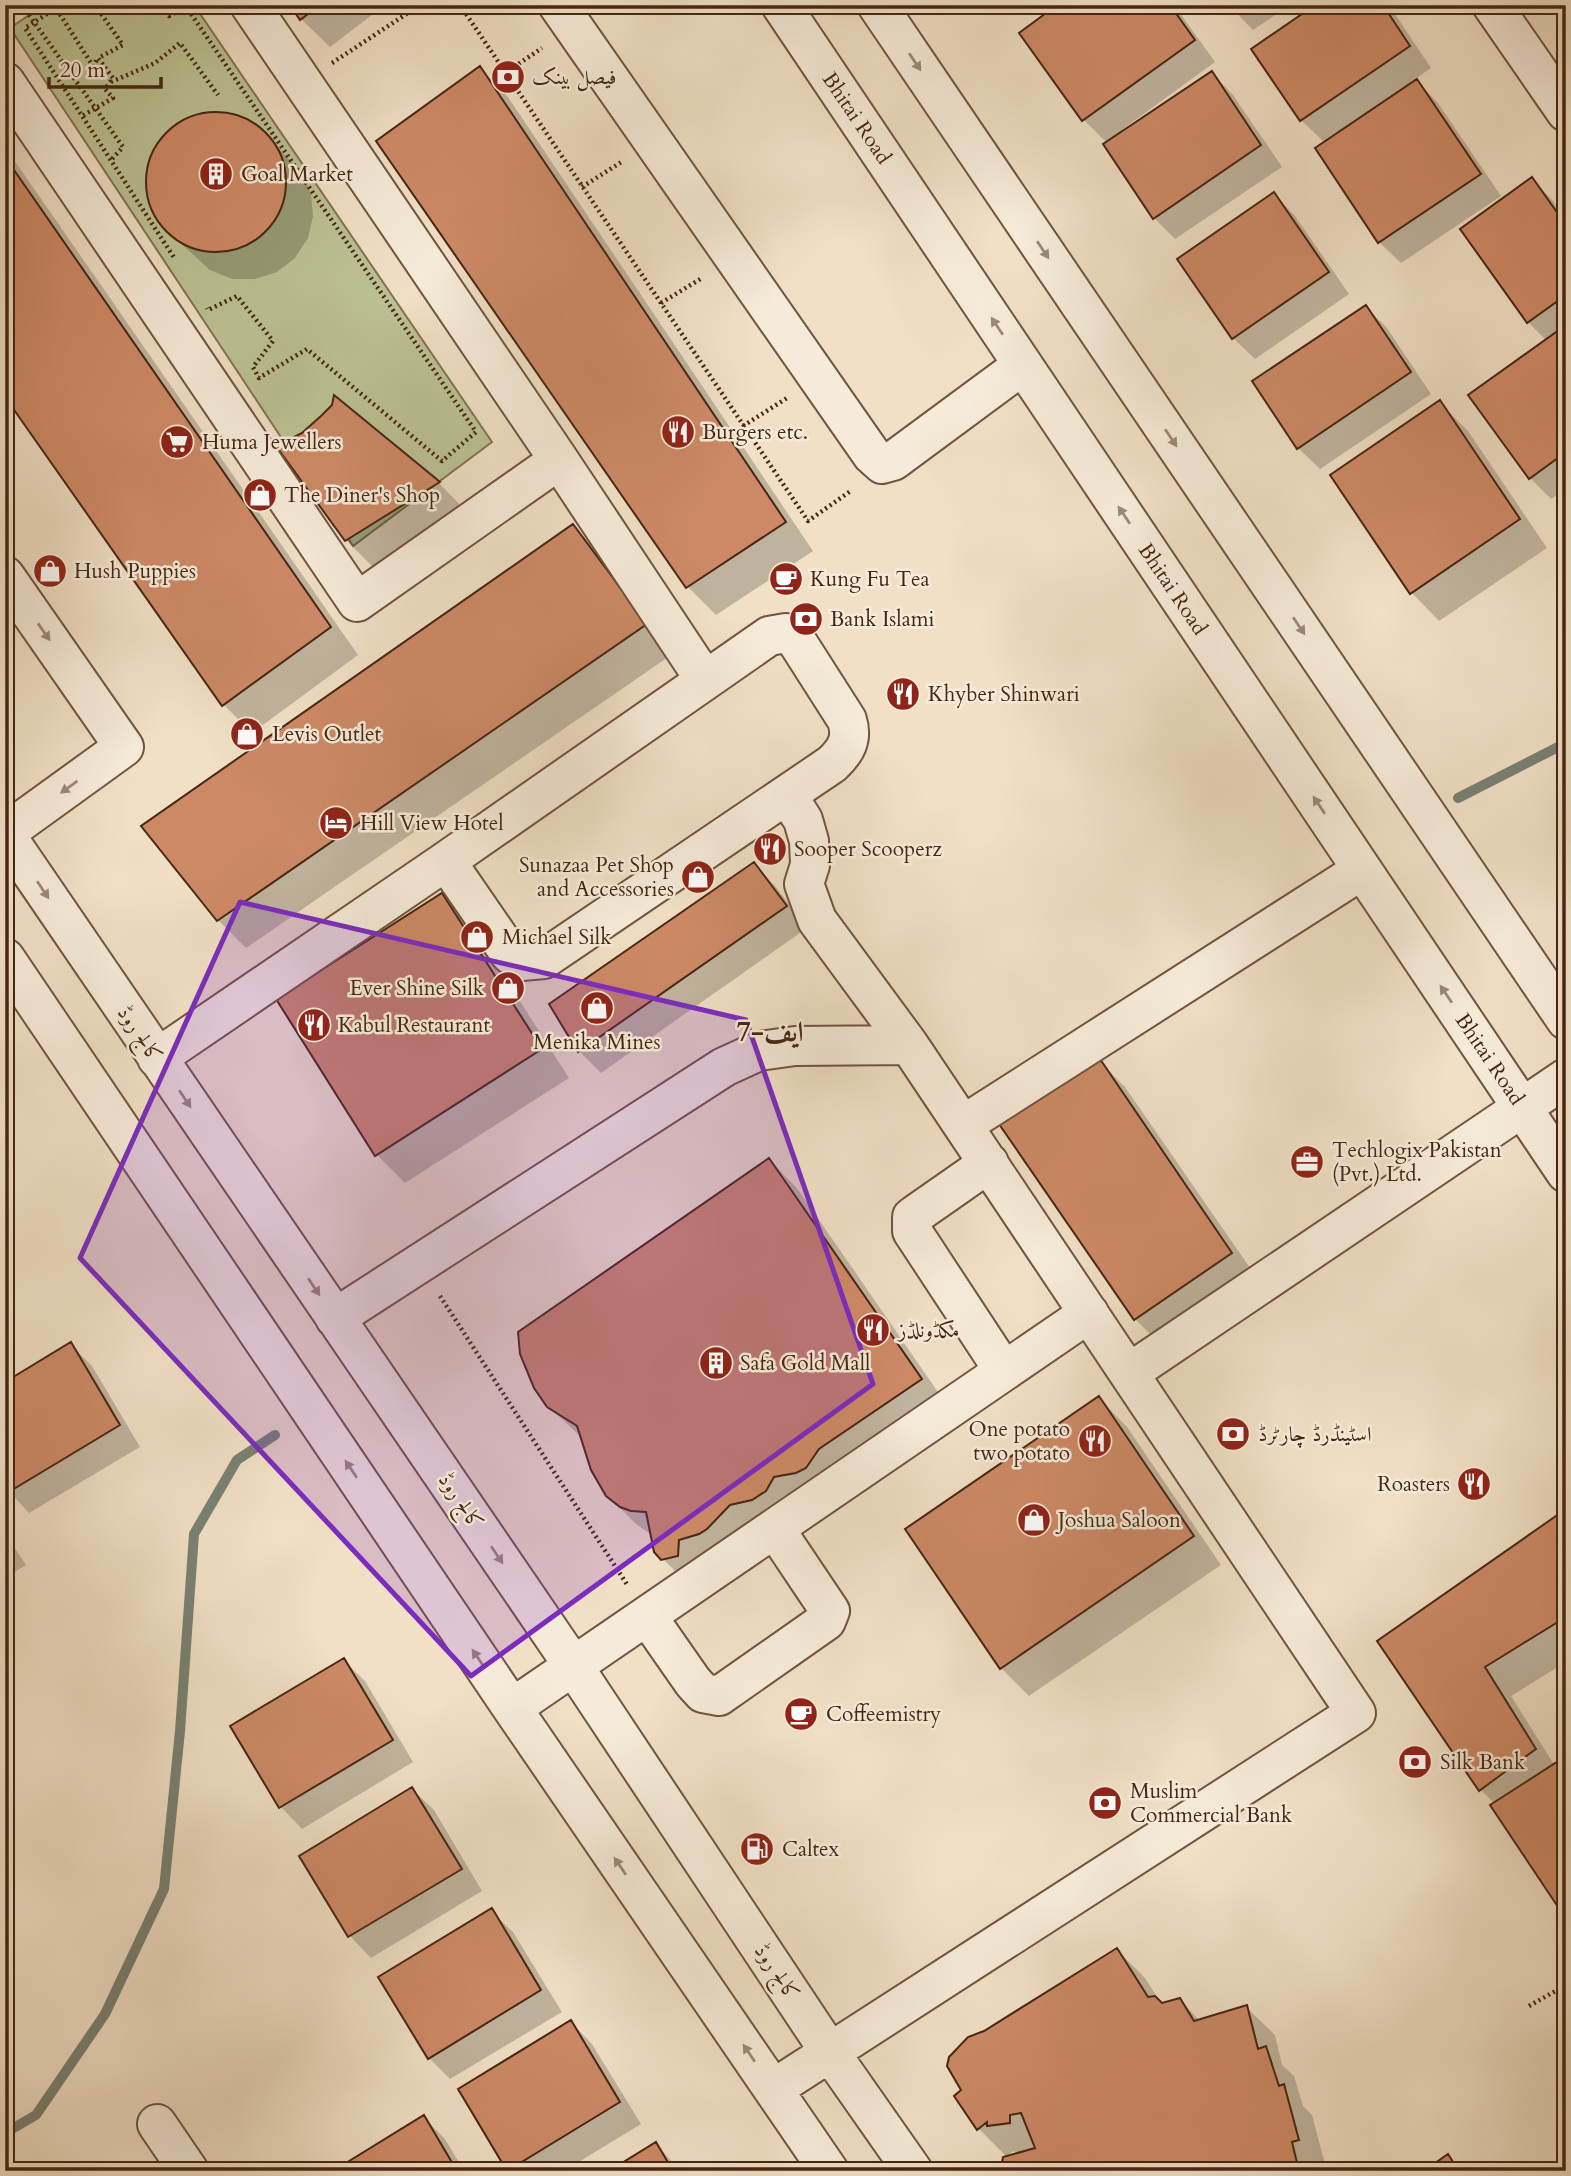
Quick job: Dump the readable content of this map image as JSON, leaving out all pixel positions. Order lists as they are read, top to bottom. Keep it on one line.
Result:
{"streets":{"street":["Bhitai Road","کالج روڈ"]},"districts":["ایف-7"],"places":{"bank":["فیصل بینک","Bank Islami","اسٹینڈرڈ چارٹرڈ","Silk Bank","Muslim Commercial Bank"],"building":["Goal Market","Safa Gold Mall"],"restaurant":["Burgers etc.","Khyber Shinwari","Sooper Scooperz","Kabul Restaurant","مکڈونلڈز","One potato two potato","Roasters"],"supermarket":["Huma Jewellers"],"shop":["The Diner's Shop","Hush Puppies","Levis Outlet","Sunazaa Pet Shop and Accessories","Michael Silk","Ever Shine Silk","Menika Mines","Joshua Saloon"],"cafe":["Kung Fu Tea","Coffeemistry"],"hotel":["Hill View Hotel"],"office":["Techlogix Pakistan (Pvt.) Ltd."],"fuel station":["Caltex"]},"scale_bar":"20 m"}
